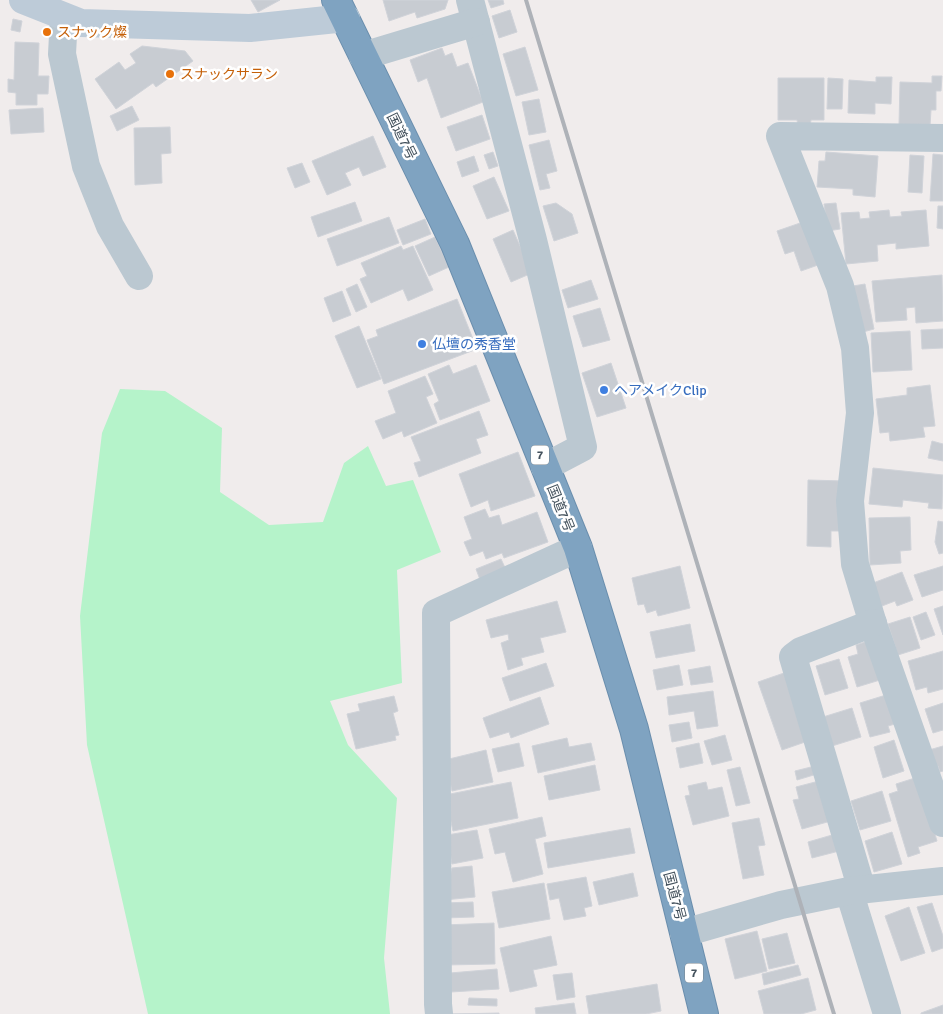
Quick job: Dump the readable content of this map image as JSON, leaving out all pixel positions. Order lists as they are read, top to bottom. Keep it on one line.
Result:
{"streets":{"highway":["国道7号","7"]},"places":["スナック燦","スナックサラン","仏壇の秀香堂","ヘアメイクClip"]}
